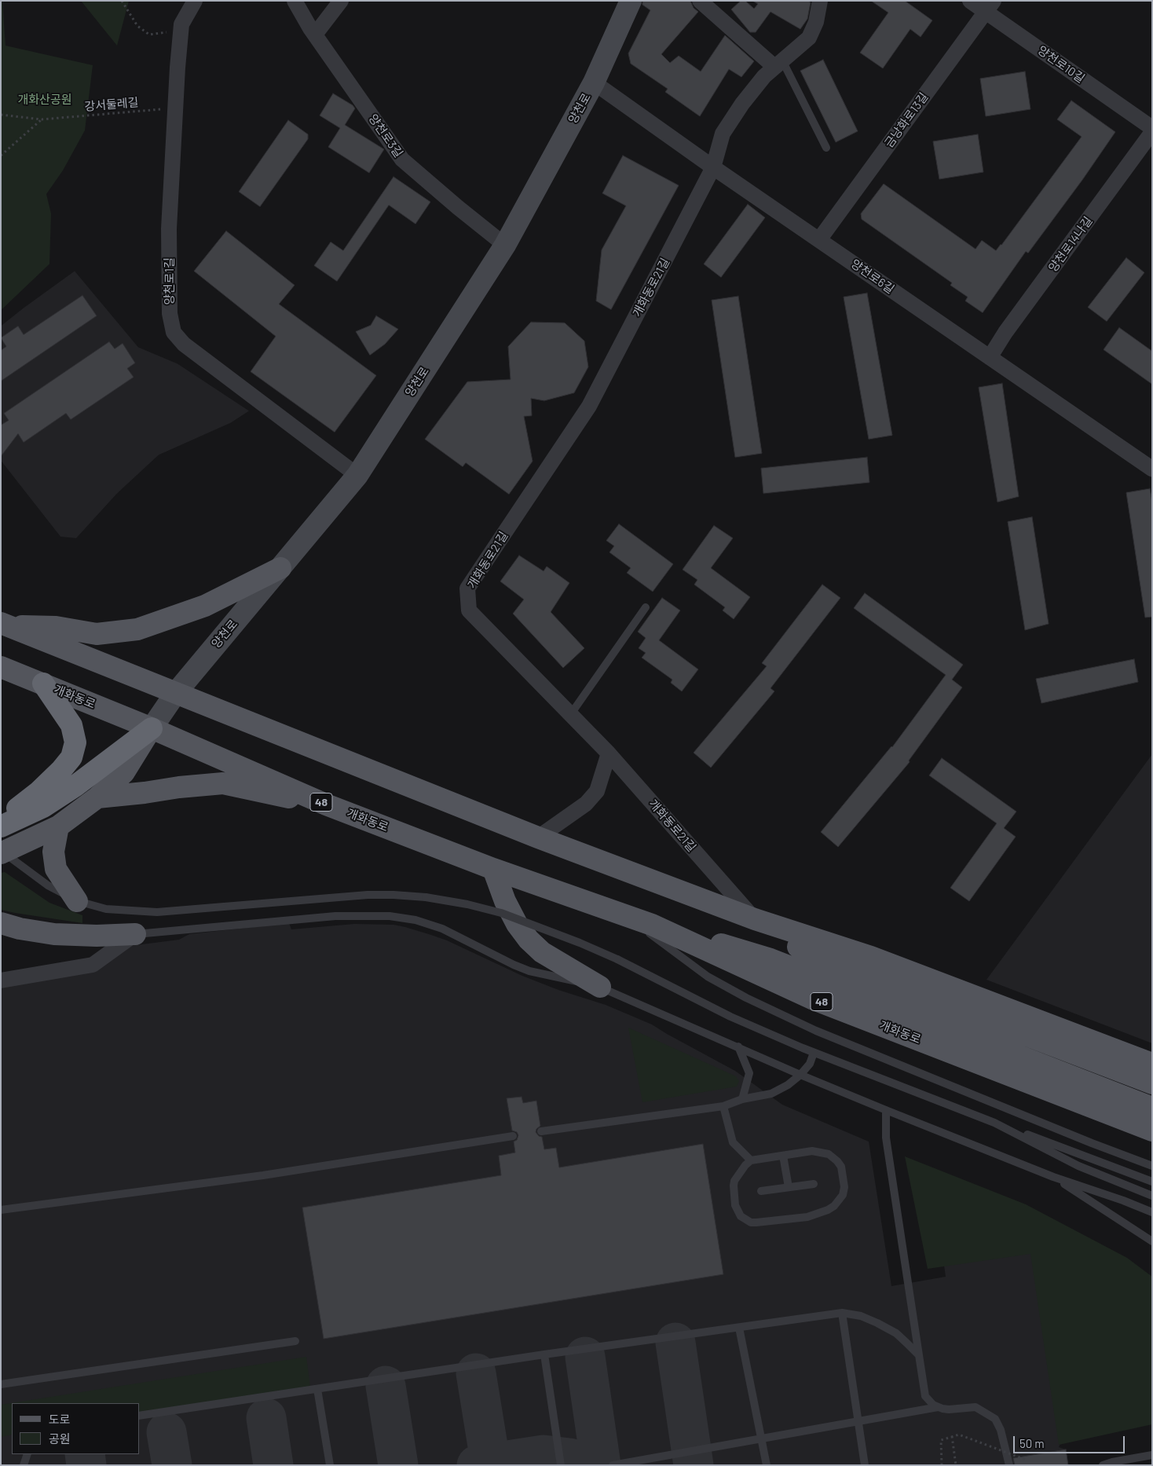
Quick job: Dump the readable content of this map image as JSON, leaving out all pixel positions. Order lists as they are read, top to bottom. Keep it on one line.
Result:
{"streets":{"main road":["양천로","개화동로","48"],"street":["양천로10길","금낭화로13길","양천로3길","양천로14나길","양천로6길","양천로1길","개화동로21길"],"path":["강서둘레길"]},"crossings":[["양천로10길","금낭화로13길"],["강서둘레길","양천로1길"],["양천로","양천로3길"],["양천로","양천로6길"],["양천로","양천로1길"],["양천로","개화동로"],["금낭화로13길","양천로6길"],["양천로14나길","양천로6길"],["양천로6길","개화동로21길"]],"parks":["개화산공원"],"legend":["도로","공원"],"scale_bar":"50 m"}
